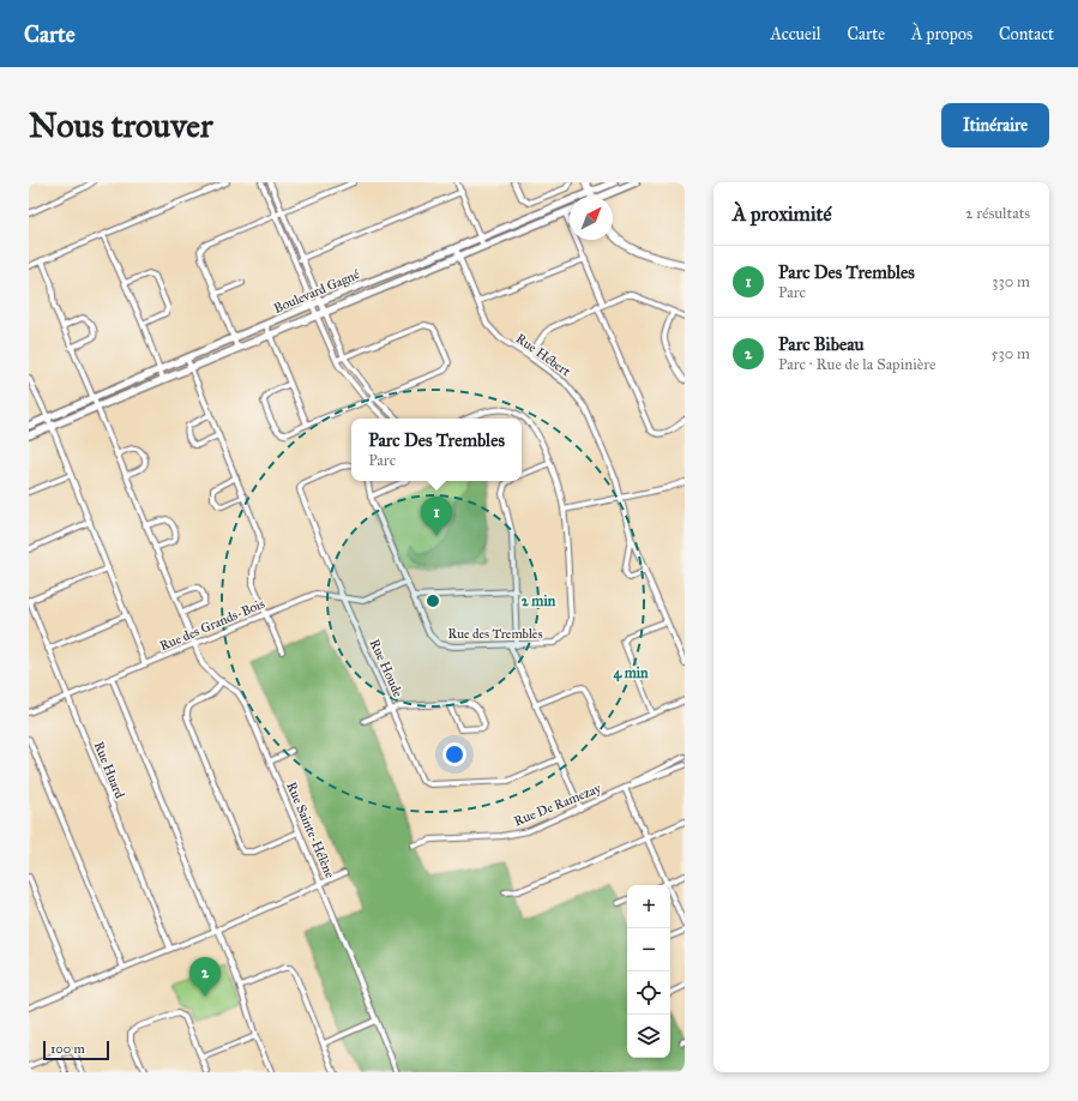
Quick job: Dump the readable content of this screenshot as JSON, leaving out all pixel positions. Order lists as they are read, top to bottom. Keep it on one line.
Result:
{"streets":{"main road":["Boulevard Gagné"],"street":["Rue Hébert","Rue des Grands-Bois","Rue des Trembles","Rue Houde","Rue Huard","Rue De Ramezay","Rue Sainte-Hélène"]},"crossings":[["Boulevard Gagné","Rue Hébert"],["Boulevard Gagné","Rue Sainte-Hélène"],["Rue des Grands-Bois","Rue des Trembles"],["Rue des Grands-Bois","Rue Houde"],["Rue des Grands-Bois","Rue Huard"],["Rue des Grands-Bois","Rue Sainte-Hélène"]],"scale_bar":"100 m","north":"top right","page":{"header":"Carte","nav":["Accueil","Carte","À propos","Contact"],"buttons":"Itinéraire","title":"Nous trouver","heading":["À proximité","2 résultats"],"list":[{"mark":"1","name":"Parc Des Trembles","note":"Parc","value":"330 m"},{"mark":"2","name":"Parc Bibeau","note":"Parc · Rue de la Sapinière","value":"530 m"}],"popup":["Parc Des Trembles","Parc"],"pins":["1","2"],"map_buttons":["+","−"],"scale":"100 m"},"rings":["2 min","4 min"]}
